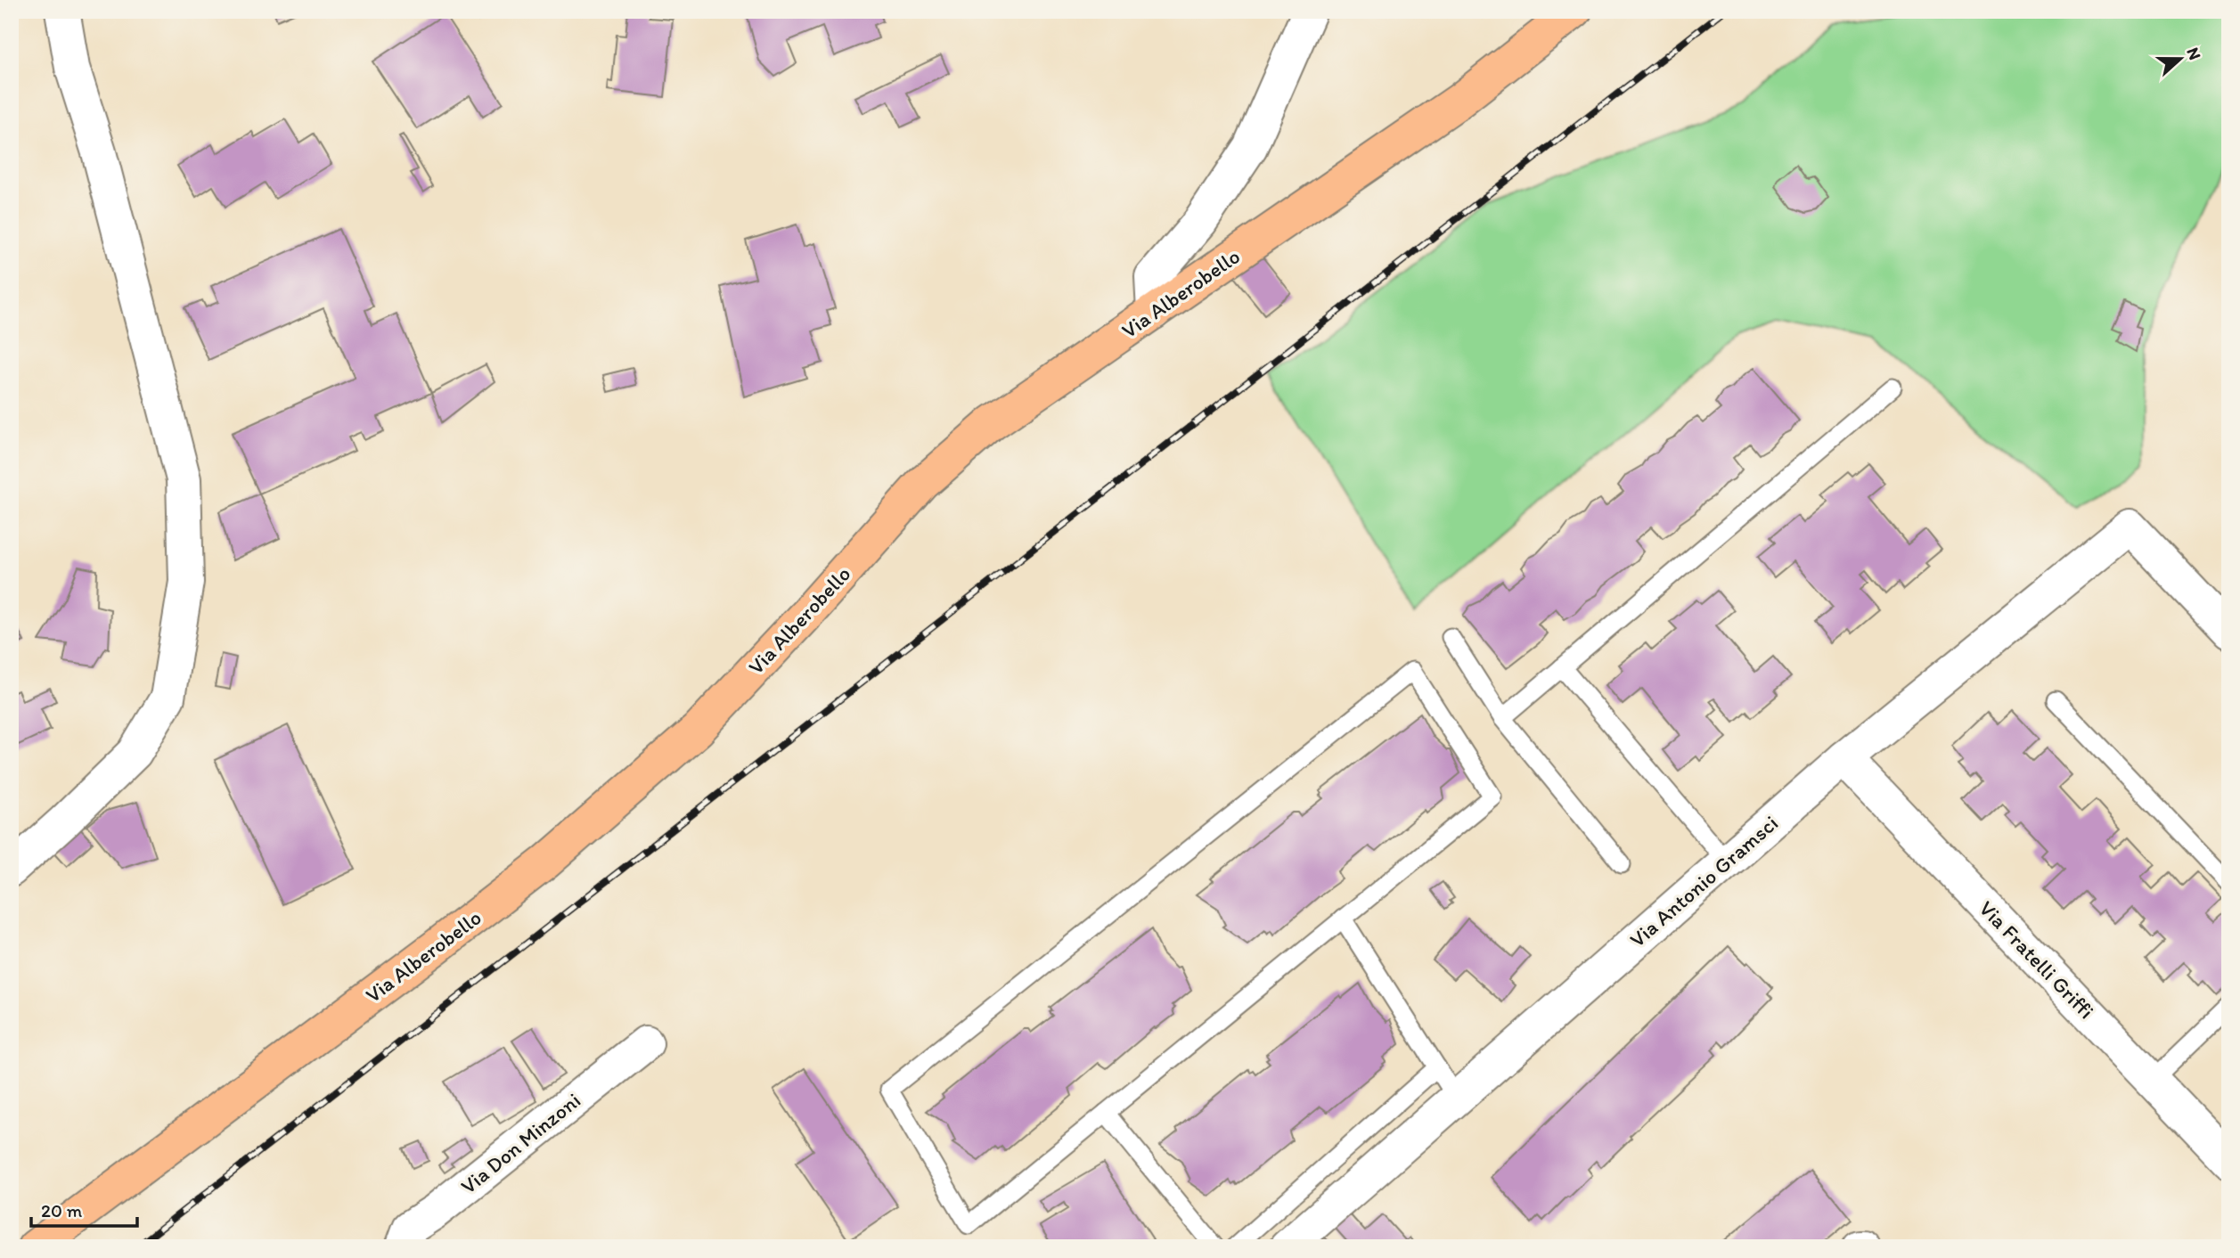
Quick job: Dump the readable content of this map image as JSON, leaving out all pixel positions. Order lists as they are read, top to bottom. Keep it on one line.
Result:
{"streets":{"main road":["Via Alberobello"],"street":["Via Antonio Gramsci","Via Fratelli Griffi","Via Don Minzoni"]},"crossings":[["Via Antonio Gramsci","Via Fratelli Griffi"]],"scale_bar":"20 m","north":"right"}
